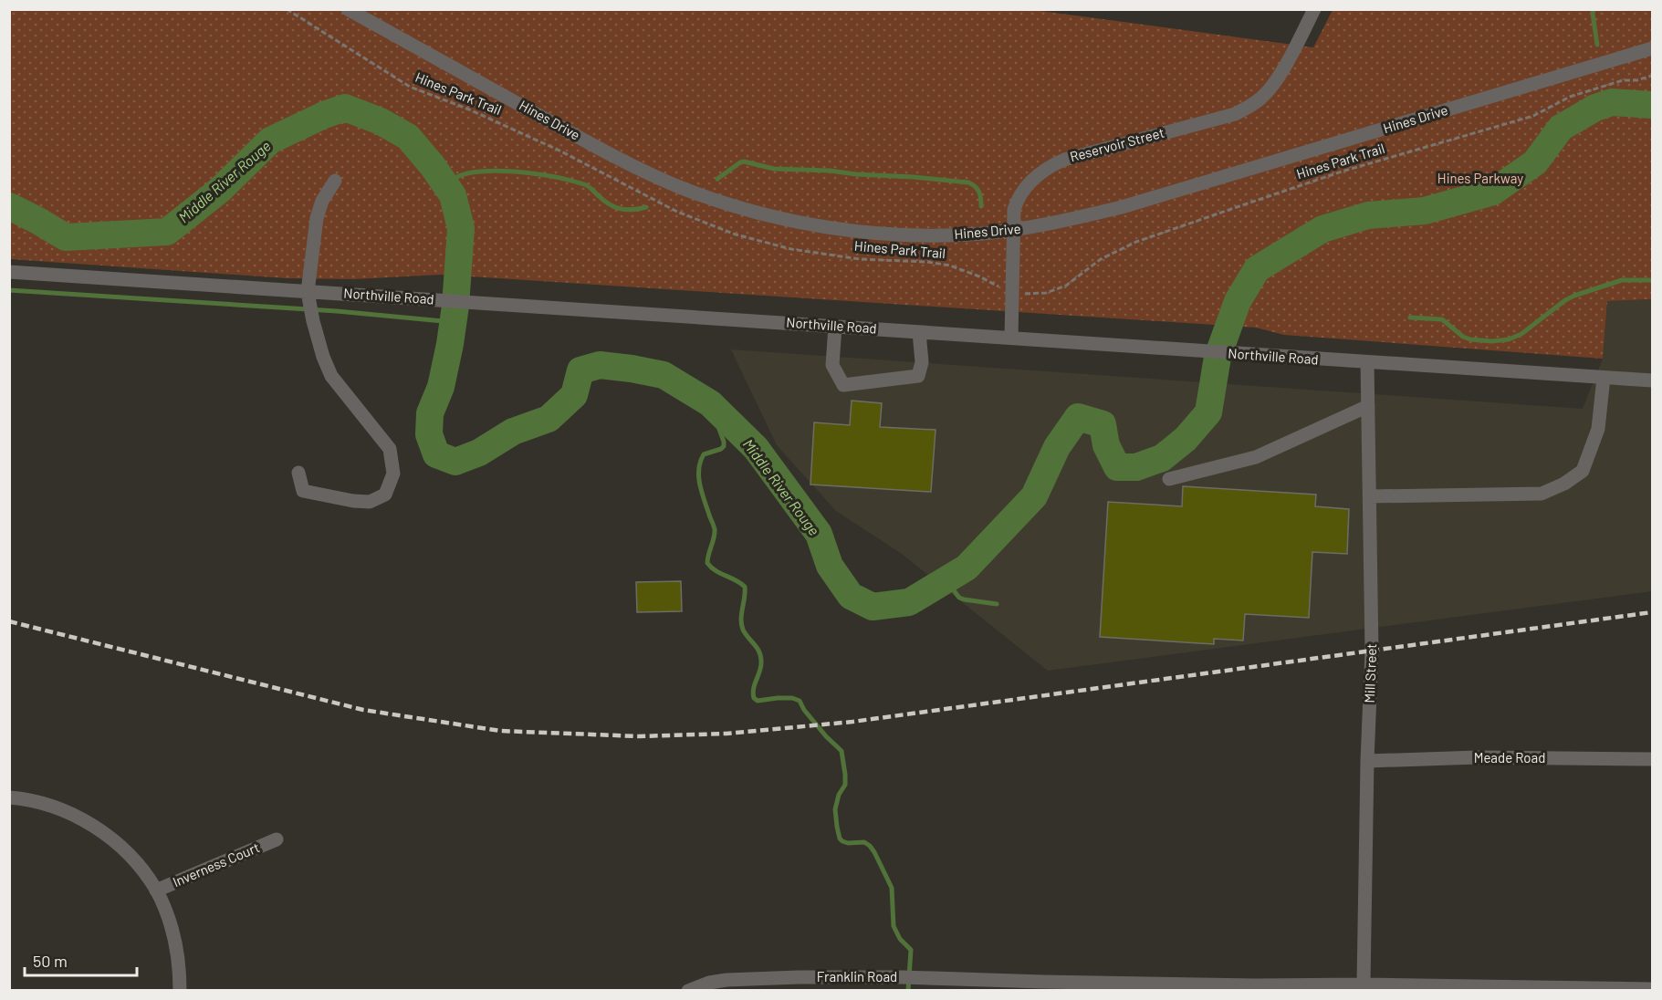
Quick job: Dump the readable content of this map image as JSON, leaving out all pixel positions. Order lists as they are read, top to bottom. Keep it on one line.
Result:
{"streets":{"street":["Hines Drive","Reservoir Street","Northville Road","Mill Street","Meade Road","Inverness Court","Franklin Road"],"path":["Hines Park Trail"]},"crossings":[["Hines Park Trail","Reservoir Street"],["Hines Drive","Reservoir Street"],["Reservoir Street","Northville Road"],["Northville Road","Mill Street"],["Mill Street","Meade Road"],["Mill Street","Franklin Road"]],"water":["Middle River Rouge"],"parks":["Hines Parkway"],"scale_bar":"50 m"}
